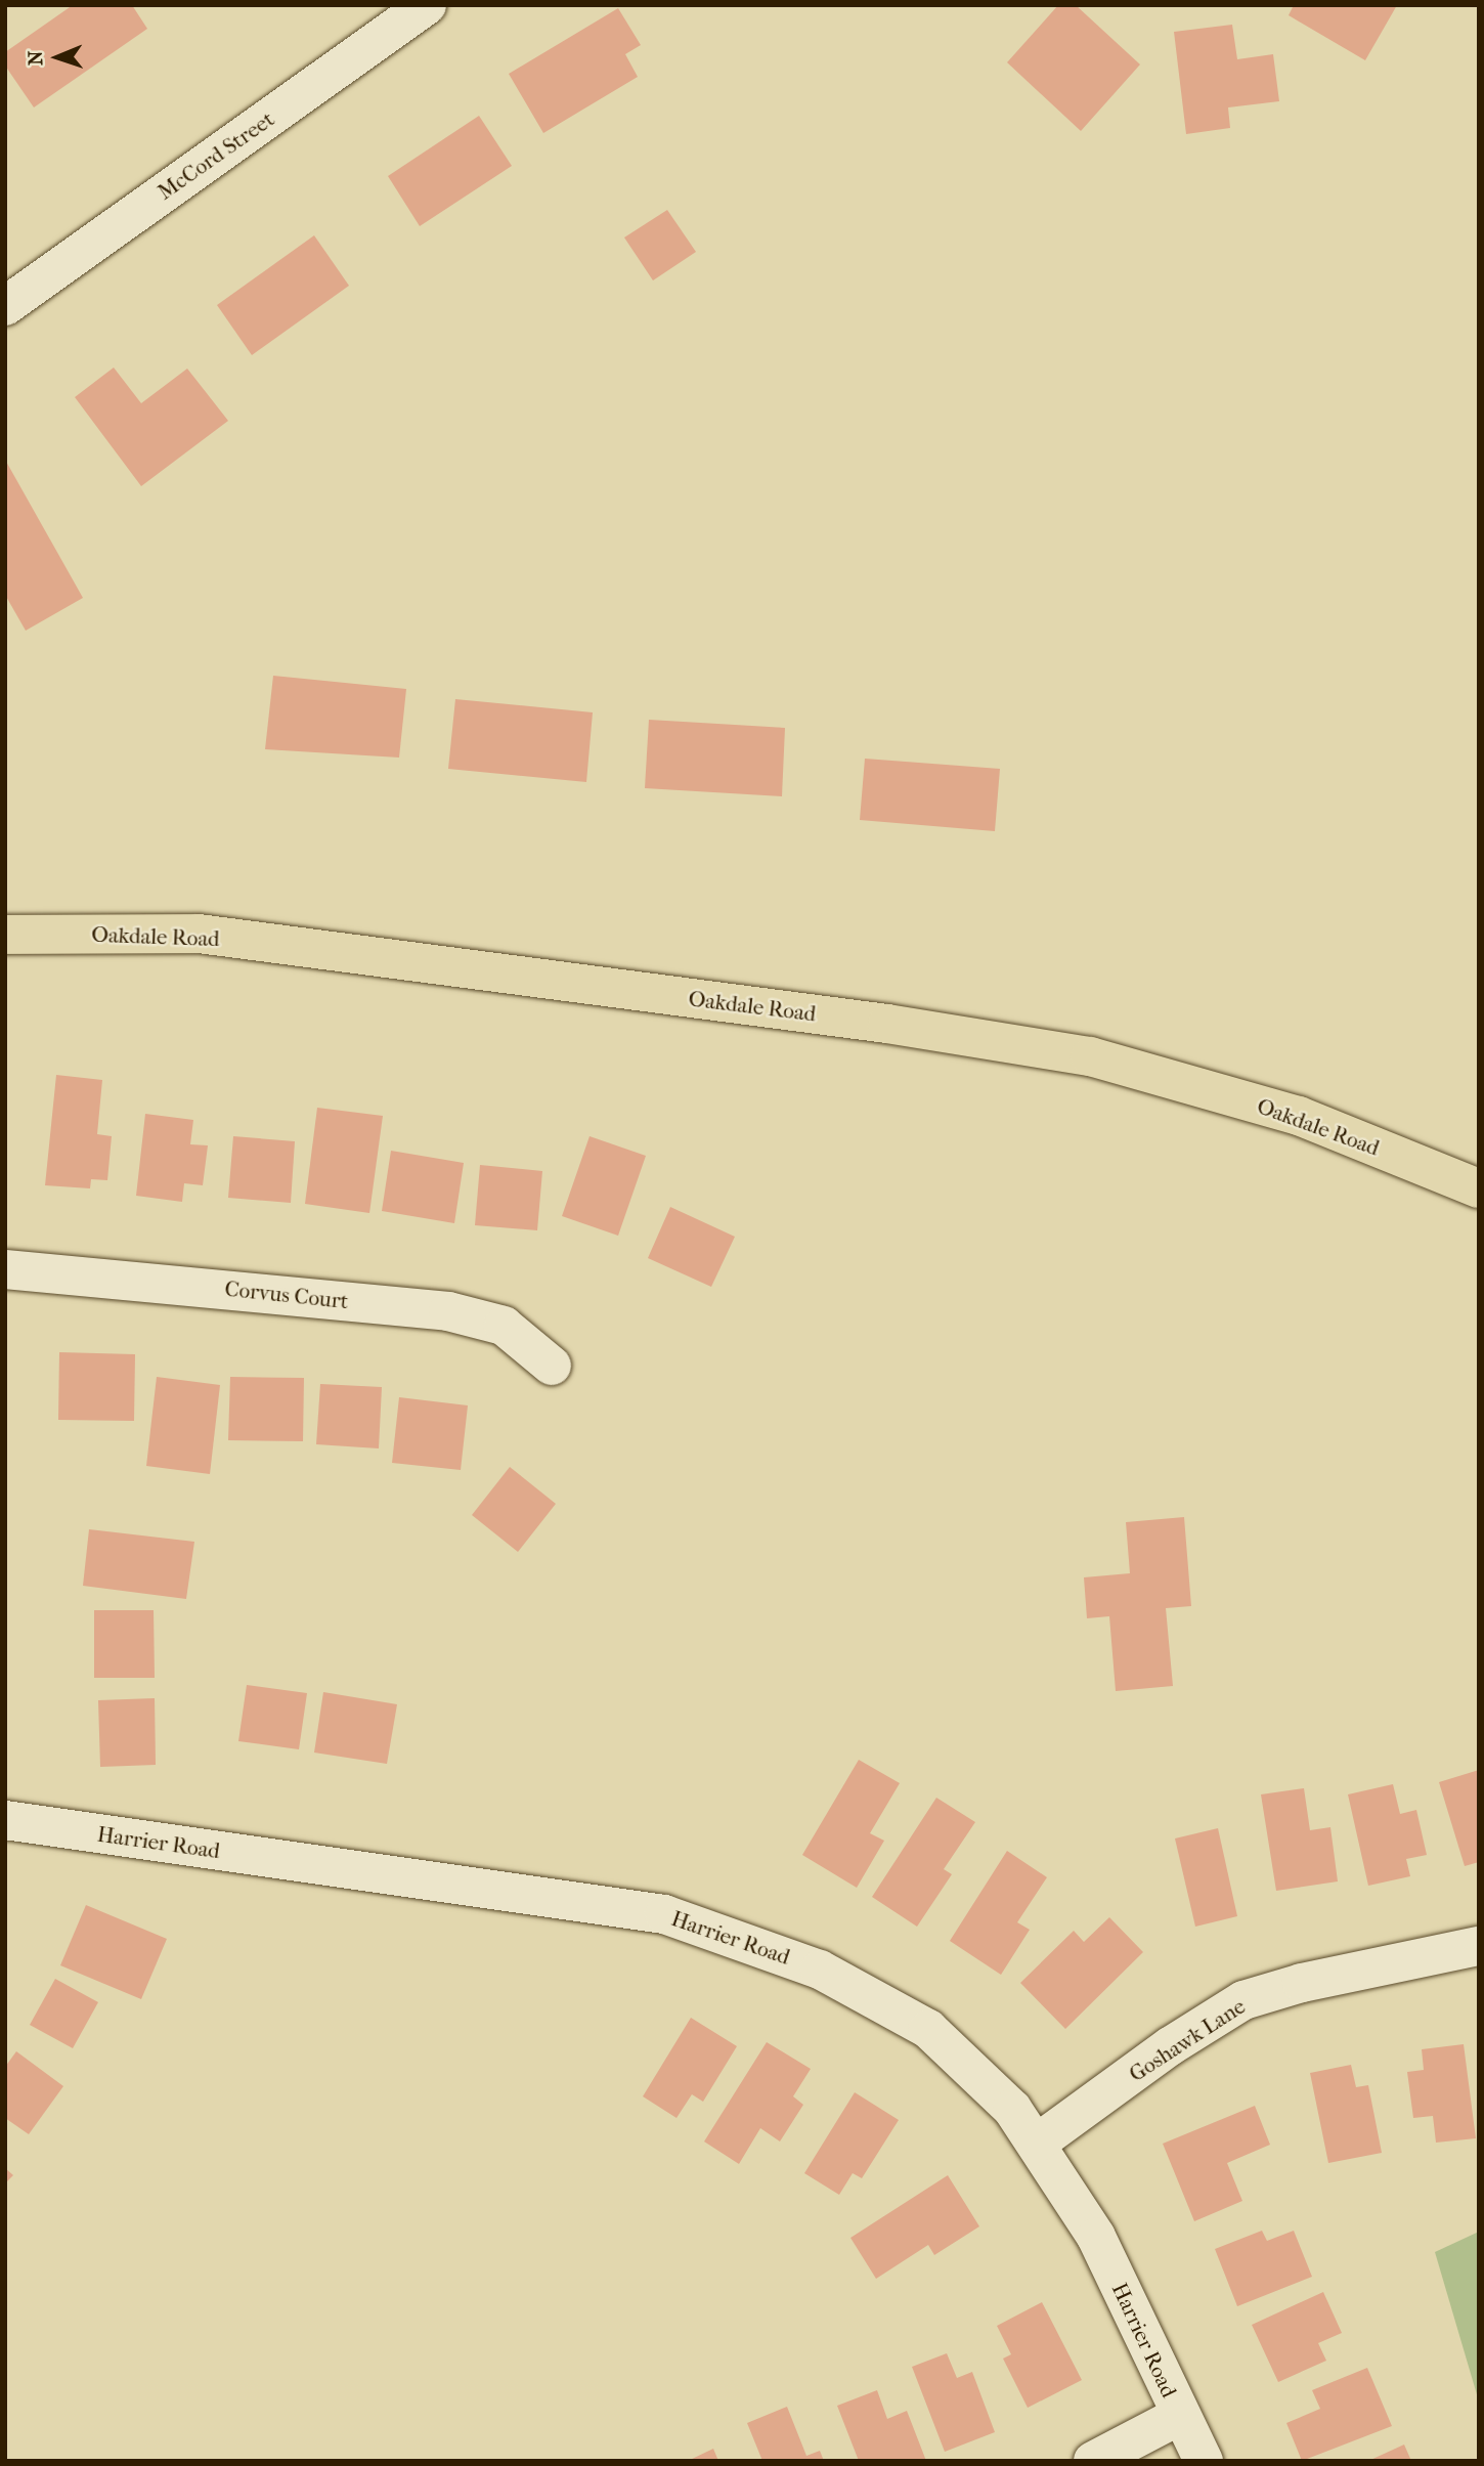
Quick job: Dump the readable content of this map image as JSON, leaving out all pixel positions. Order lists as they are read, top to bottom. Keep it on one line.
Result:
{"streets":{"main road":["Oakdale Road"],"street":["McCord Street","Corvus Court","Harrier Road","Goshawk Lane"]},"crossings":[["Harrier Road","Goshawk Lane"]],"north":"left"}
